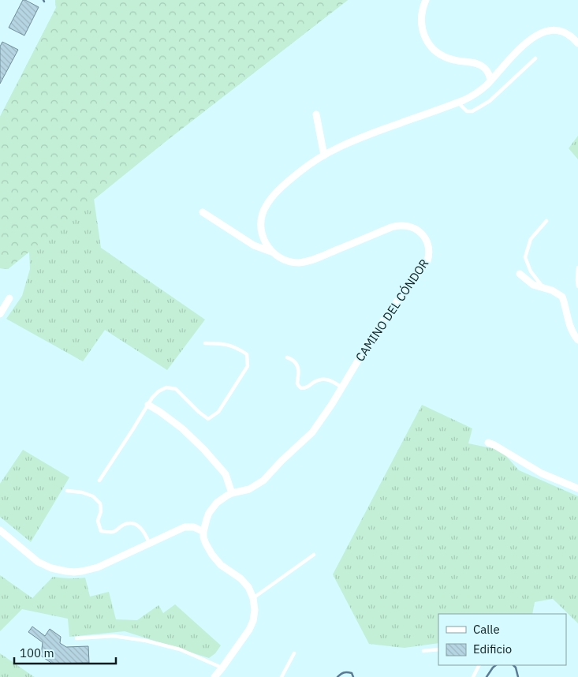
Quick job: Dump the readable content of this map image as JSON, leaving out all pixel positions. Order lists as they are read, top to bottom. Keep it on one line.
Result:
{"streets":{"street":["CAMINO DEL CÓNDOR"]},"legend":["Calle","Edificio"],"scale_bar":"100 m"}
